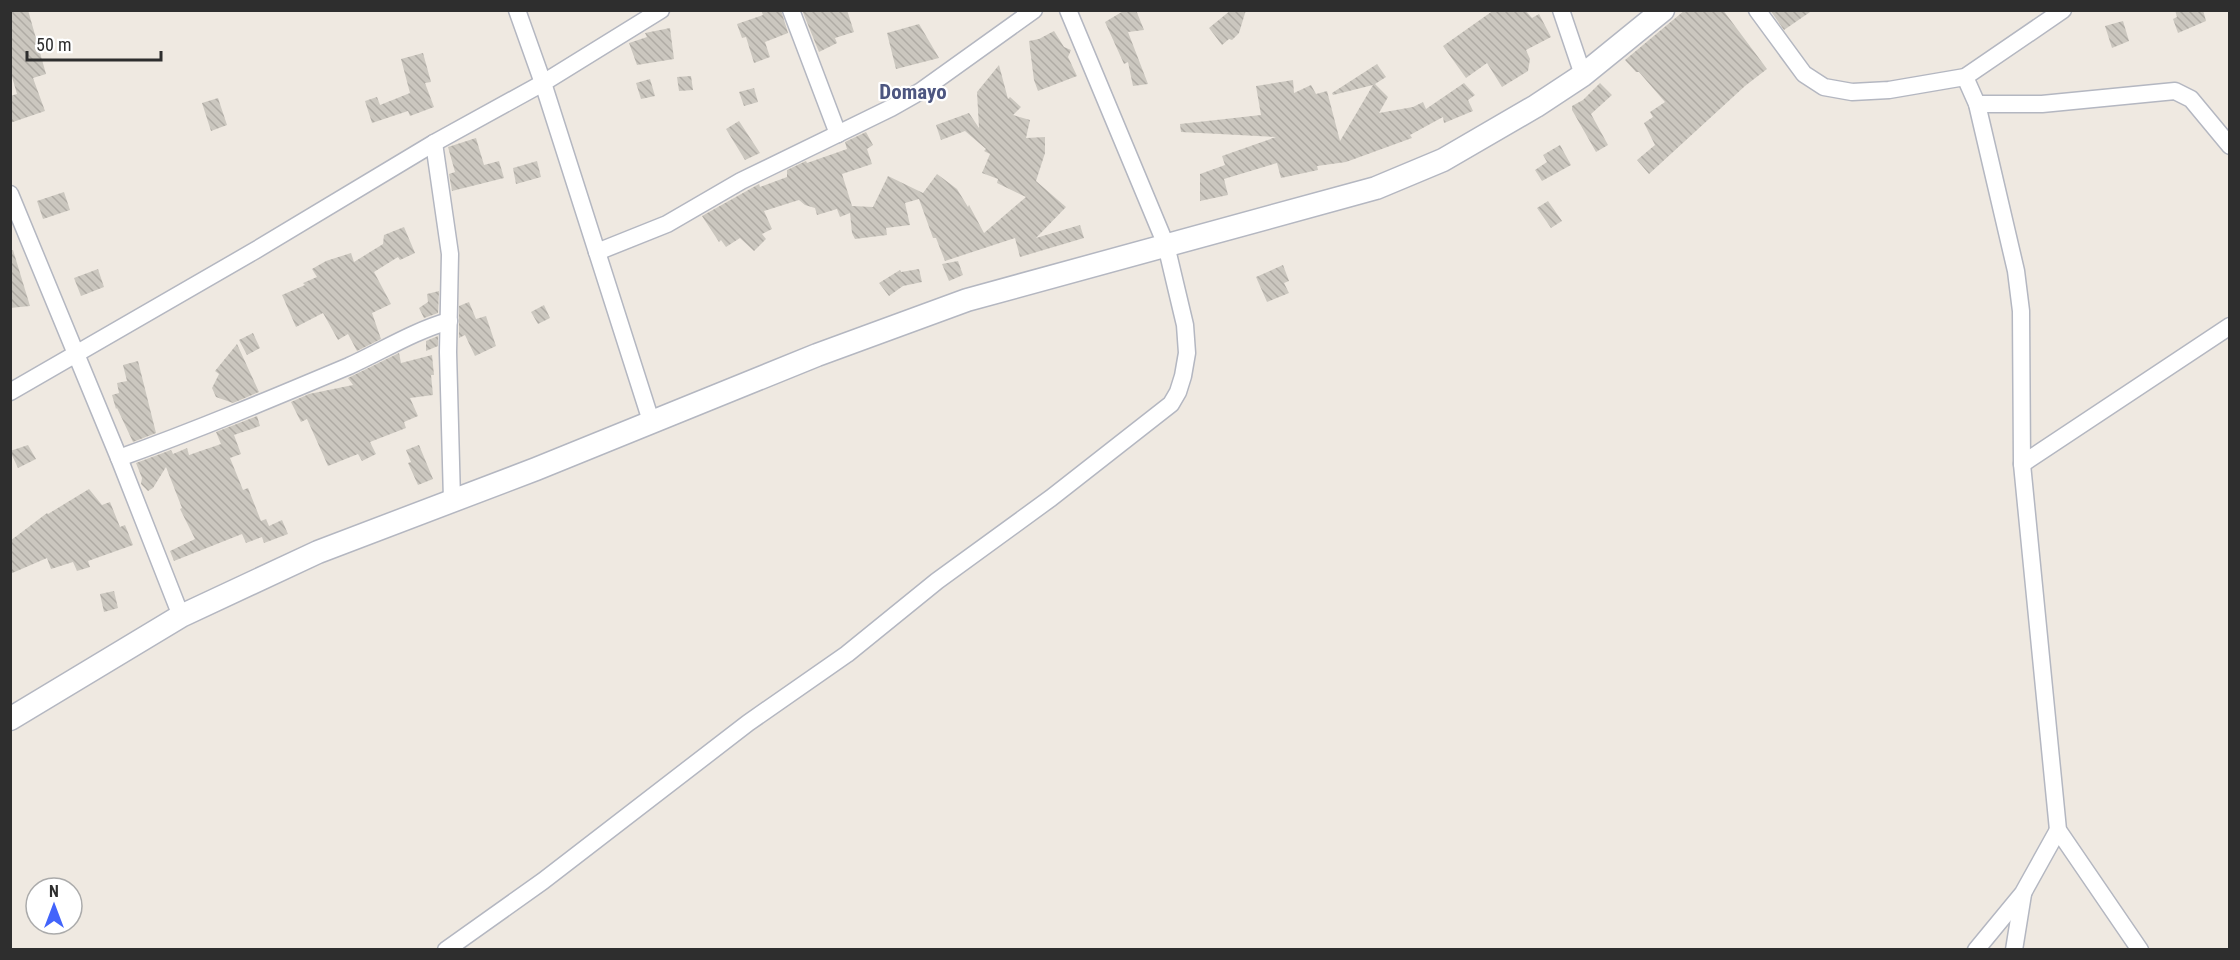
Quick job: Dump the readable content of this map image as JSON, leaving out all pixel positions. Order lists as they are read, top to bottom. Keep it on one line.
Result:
{"districts":["Domayo"],"scale_bar":"50 m","north":"top"}
